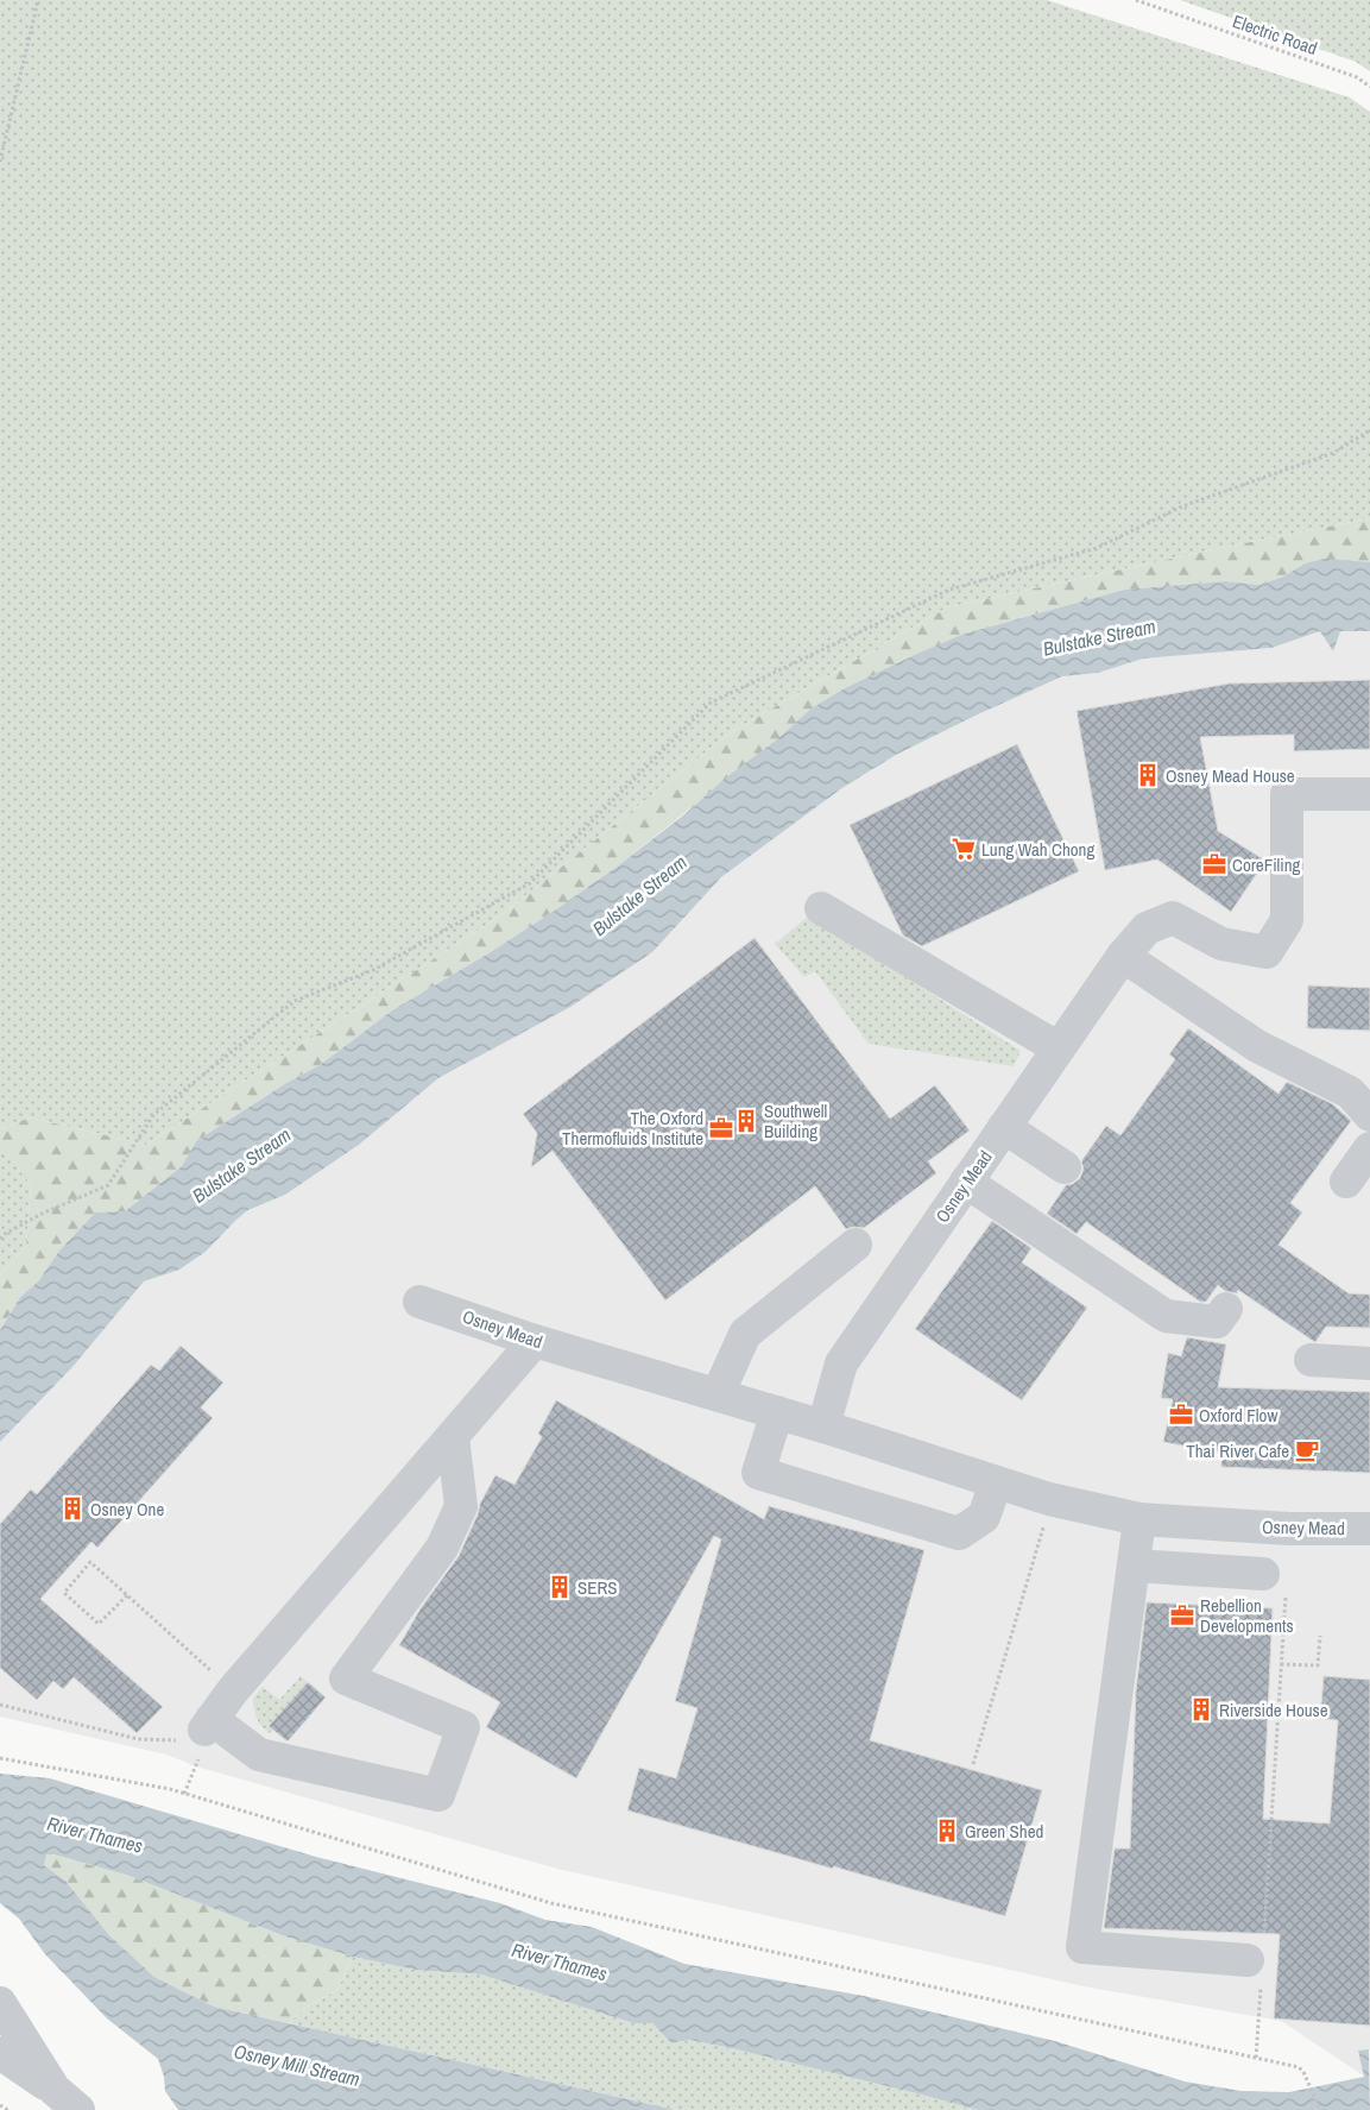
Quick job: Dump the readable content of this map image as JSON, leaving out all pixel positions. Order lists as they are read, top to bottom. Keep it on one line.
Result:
{"streets":{"street":["Osney Mead"],"path":["Electric Road"]},"water":["Bulstake Stream","River Thames","Osney Mill Stream"],"places":{"building":["Osney Mead House","Southwell Building","Osney One","SERS","Riverside House","Green Shed"],"supermarket":["Lung Wah Chong"],"office":["CoreFiling","The Oxford Thermofluids Institute","Oxford Flow","Rebellion Developments"],"cafe":["Thai River Cafe"]}}
